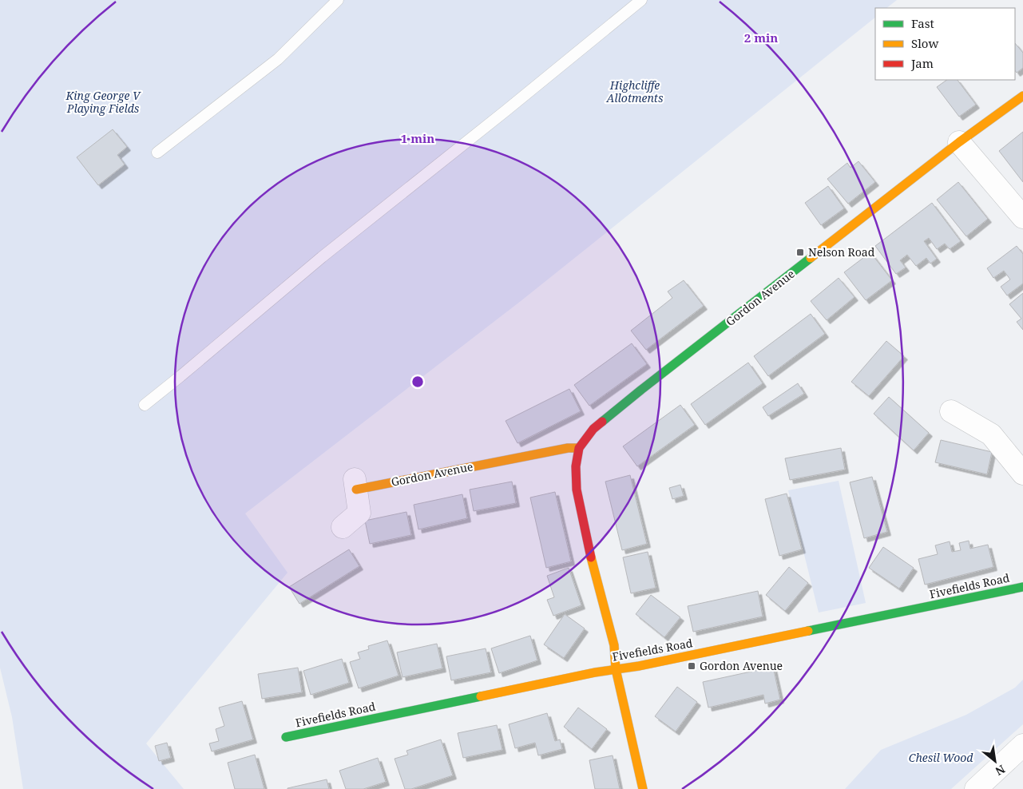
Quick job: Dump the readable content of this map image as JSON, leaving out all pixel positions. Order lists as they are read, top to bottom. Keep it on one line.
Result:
{"streets":{"street":["Gordon Avenue","Fivefields Road"]},"crossings":[["Gordon Avenue","Fivefields Road"]],"parks":["Highcliffe Allotments","King George V Playing Fields","Chesil Wood"],"places":{"transit":["Nelson Road","Gordon Avenue"]},"legend":["Fast","Slow","Jam"],"north":"bottom right","rings":["2 min","1 min"]}
